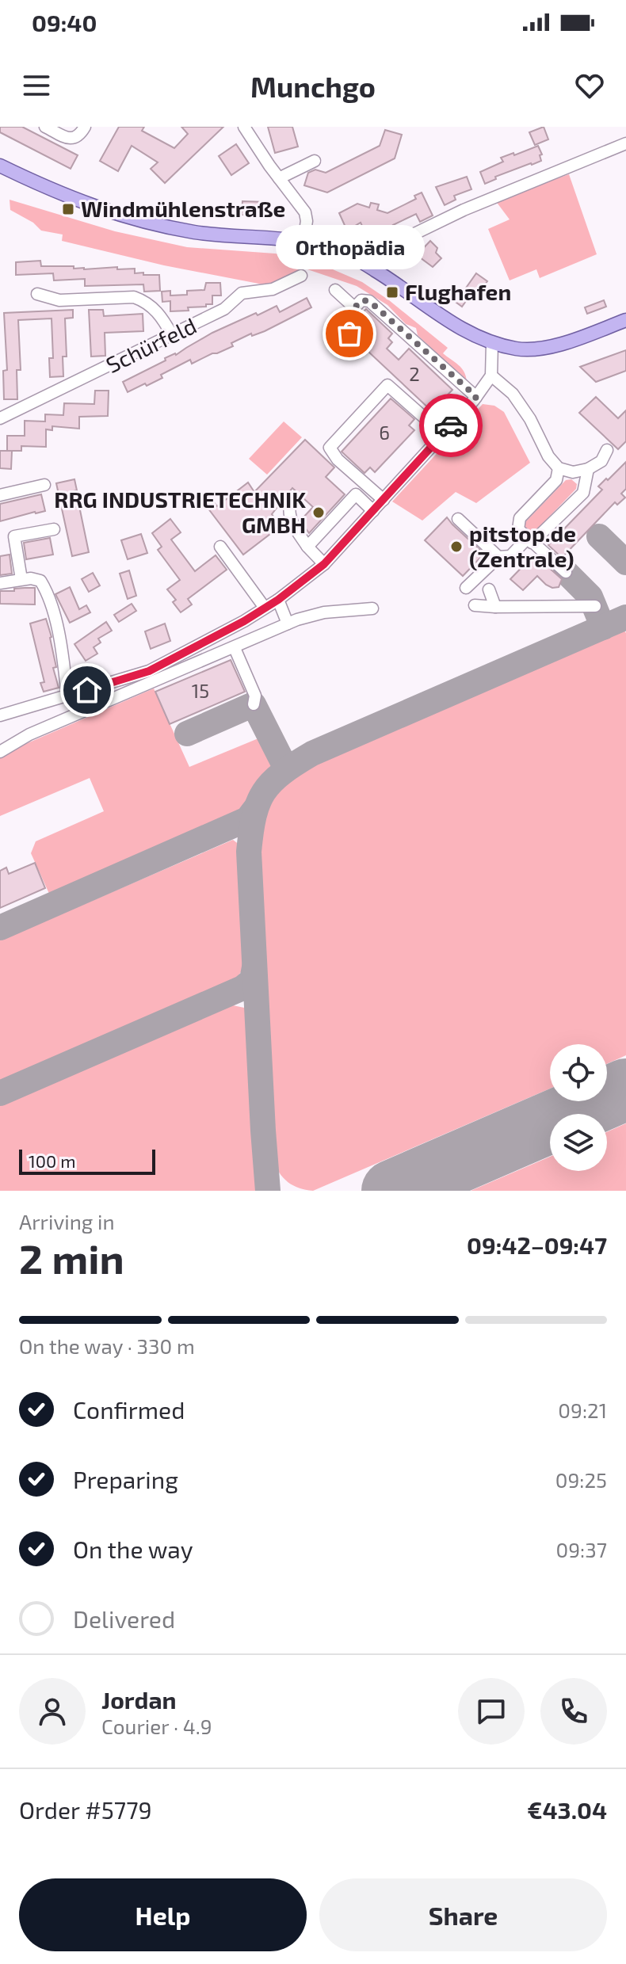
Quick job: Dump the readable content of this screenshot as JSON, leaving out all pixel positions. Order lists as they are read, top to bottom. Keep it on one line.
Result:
{"streets":{"street":["Schürfeld"]},"places":{"transit":["Windmühlenstraße","Flughafen"],"other":["Orthopädia","RRG INDUSTRIETECHNIK GMBH","pitstop.de (Zentrale)"]},"house_numbers":["2","6","15"],"scale_bar":"100 m","page":{"status":"09:40","header":"Munchgo","bubble":"Orthopädia","scale":"100 m","heading":["2 min","Arriving in","09:42–09:47"],"panel":["Jordan","Courier · 4.9","Order #5779","€43.04"],"bar":"On the way · 330 m","list":[["Confirmed","09:21"],["Preparing","09:25"],["On the way","09:37"],"Delivered"],"buttons":["Help","Share"]}}
